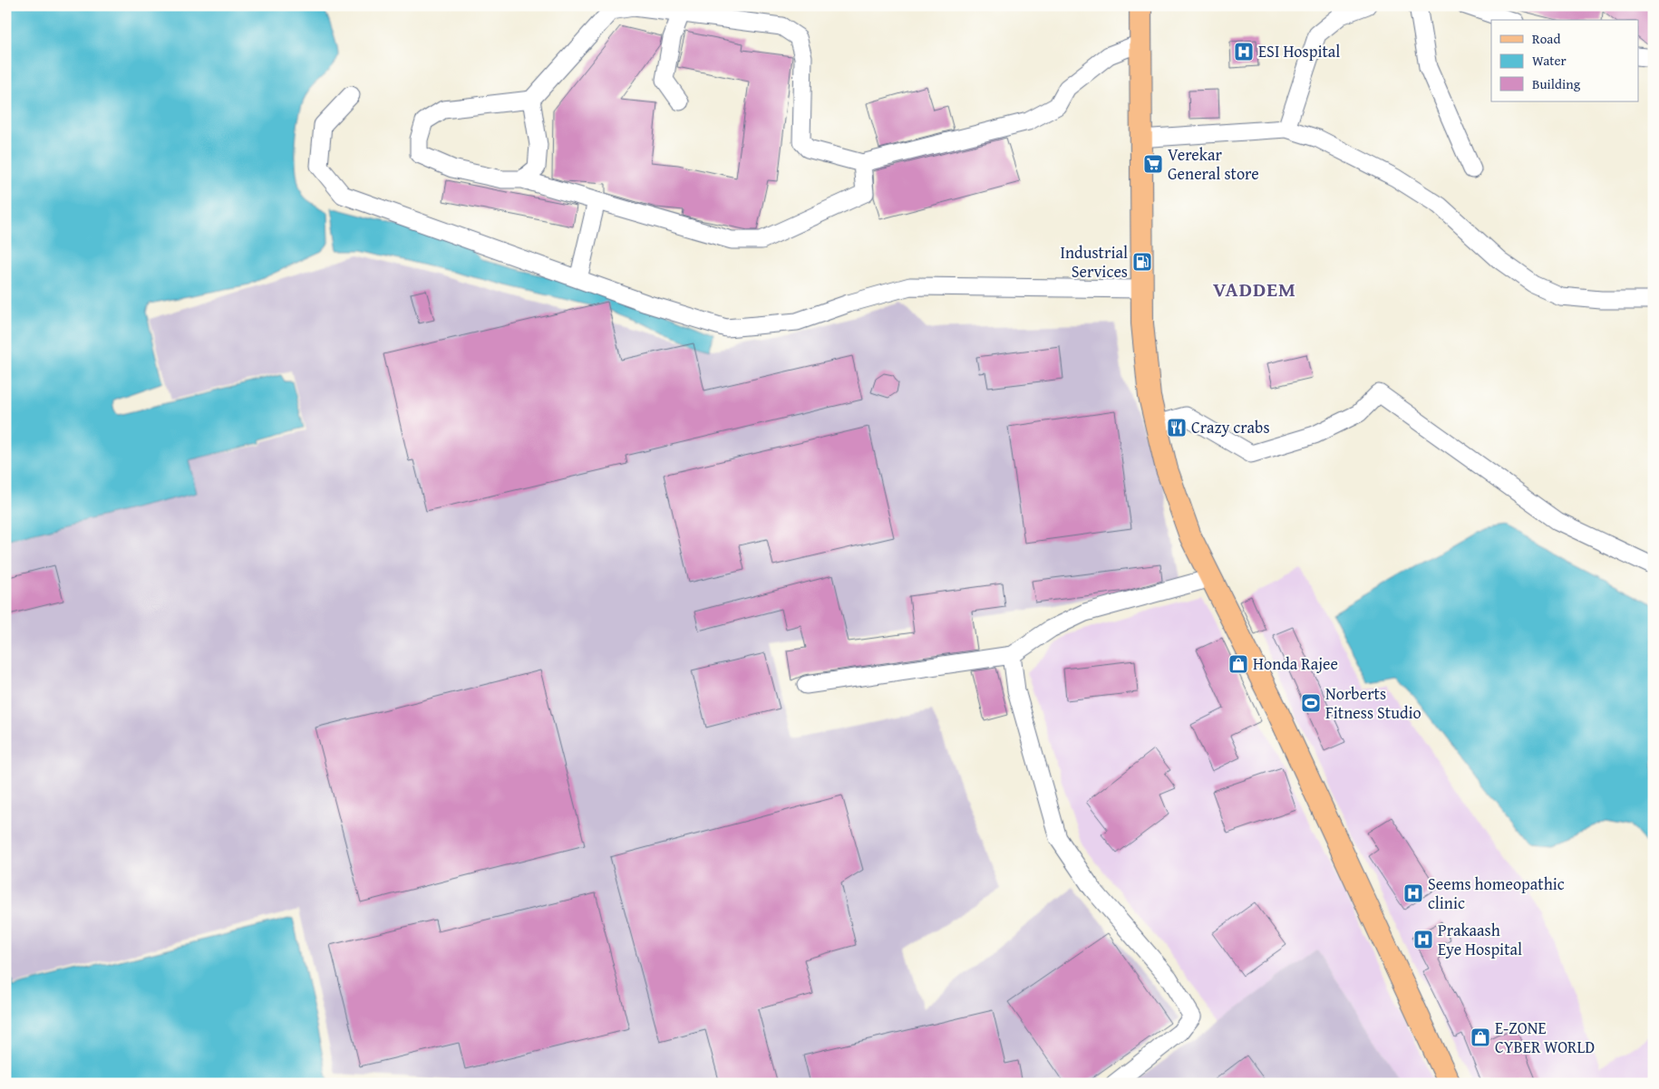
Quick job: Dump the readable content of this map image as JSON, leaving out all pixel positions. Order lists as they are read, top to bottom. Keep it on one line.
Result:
{"districts":["VADDEM"],"places":{"hospital":["ESI Hospital","Seems homeopathic clinic","Prakaash Eye Hospital"],"supermarket":["Verekar General store"],"fuel station":["Industrial Services"],"restaurant":["Crazy crabs"],"shop":["Honda Rajee","E-ZONE CYBER WORLD"],"sports":["Norberts Fitness Studio"]},"legend":["Road","Water","Building"]}
